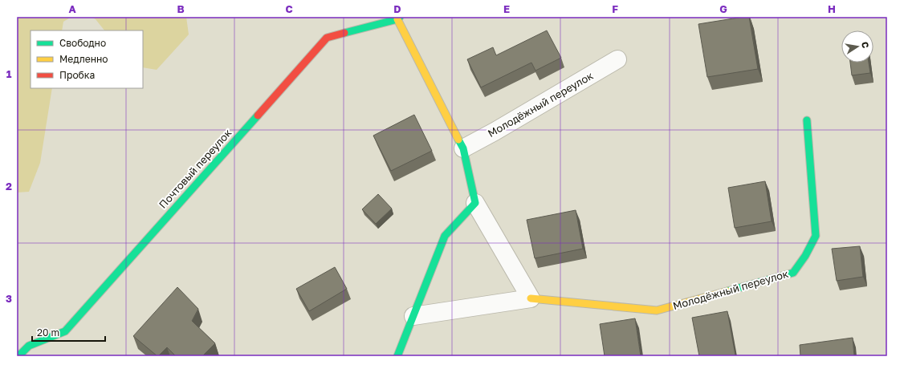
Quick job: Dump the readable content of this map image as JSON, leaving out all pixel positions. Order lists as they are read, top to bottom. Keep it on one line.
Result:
{"streets":{"street":["Молодёжный переулок","Почтовый переулок"]},"legend":["Свободно","Медленно","Пробка"],"scale_bar":"20 m","north":"right","grid":{"columns":["A","B","C","D","E","F","G","H"],"rows":["1","2","3"]}}
